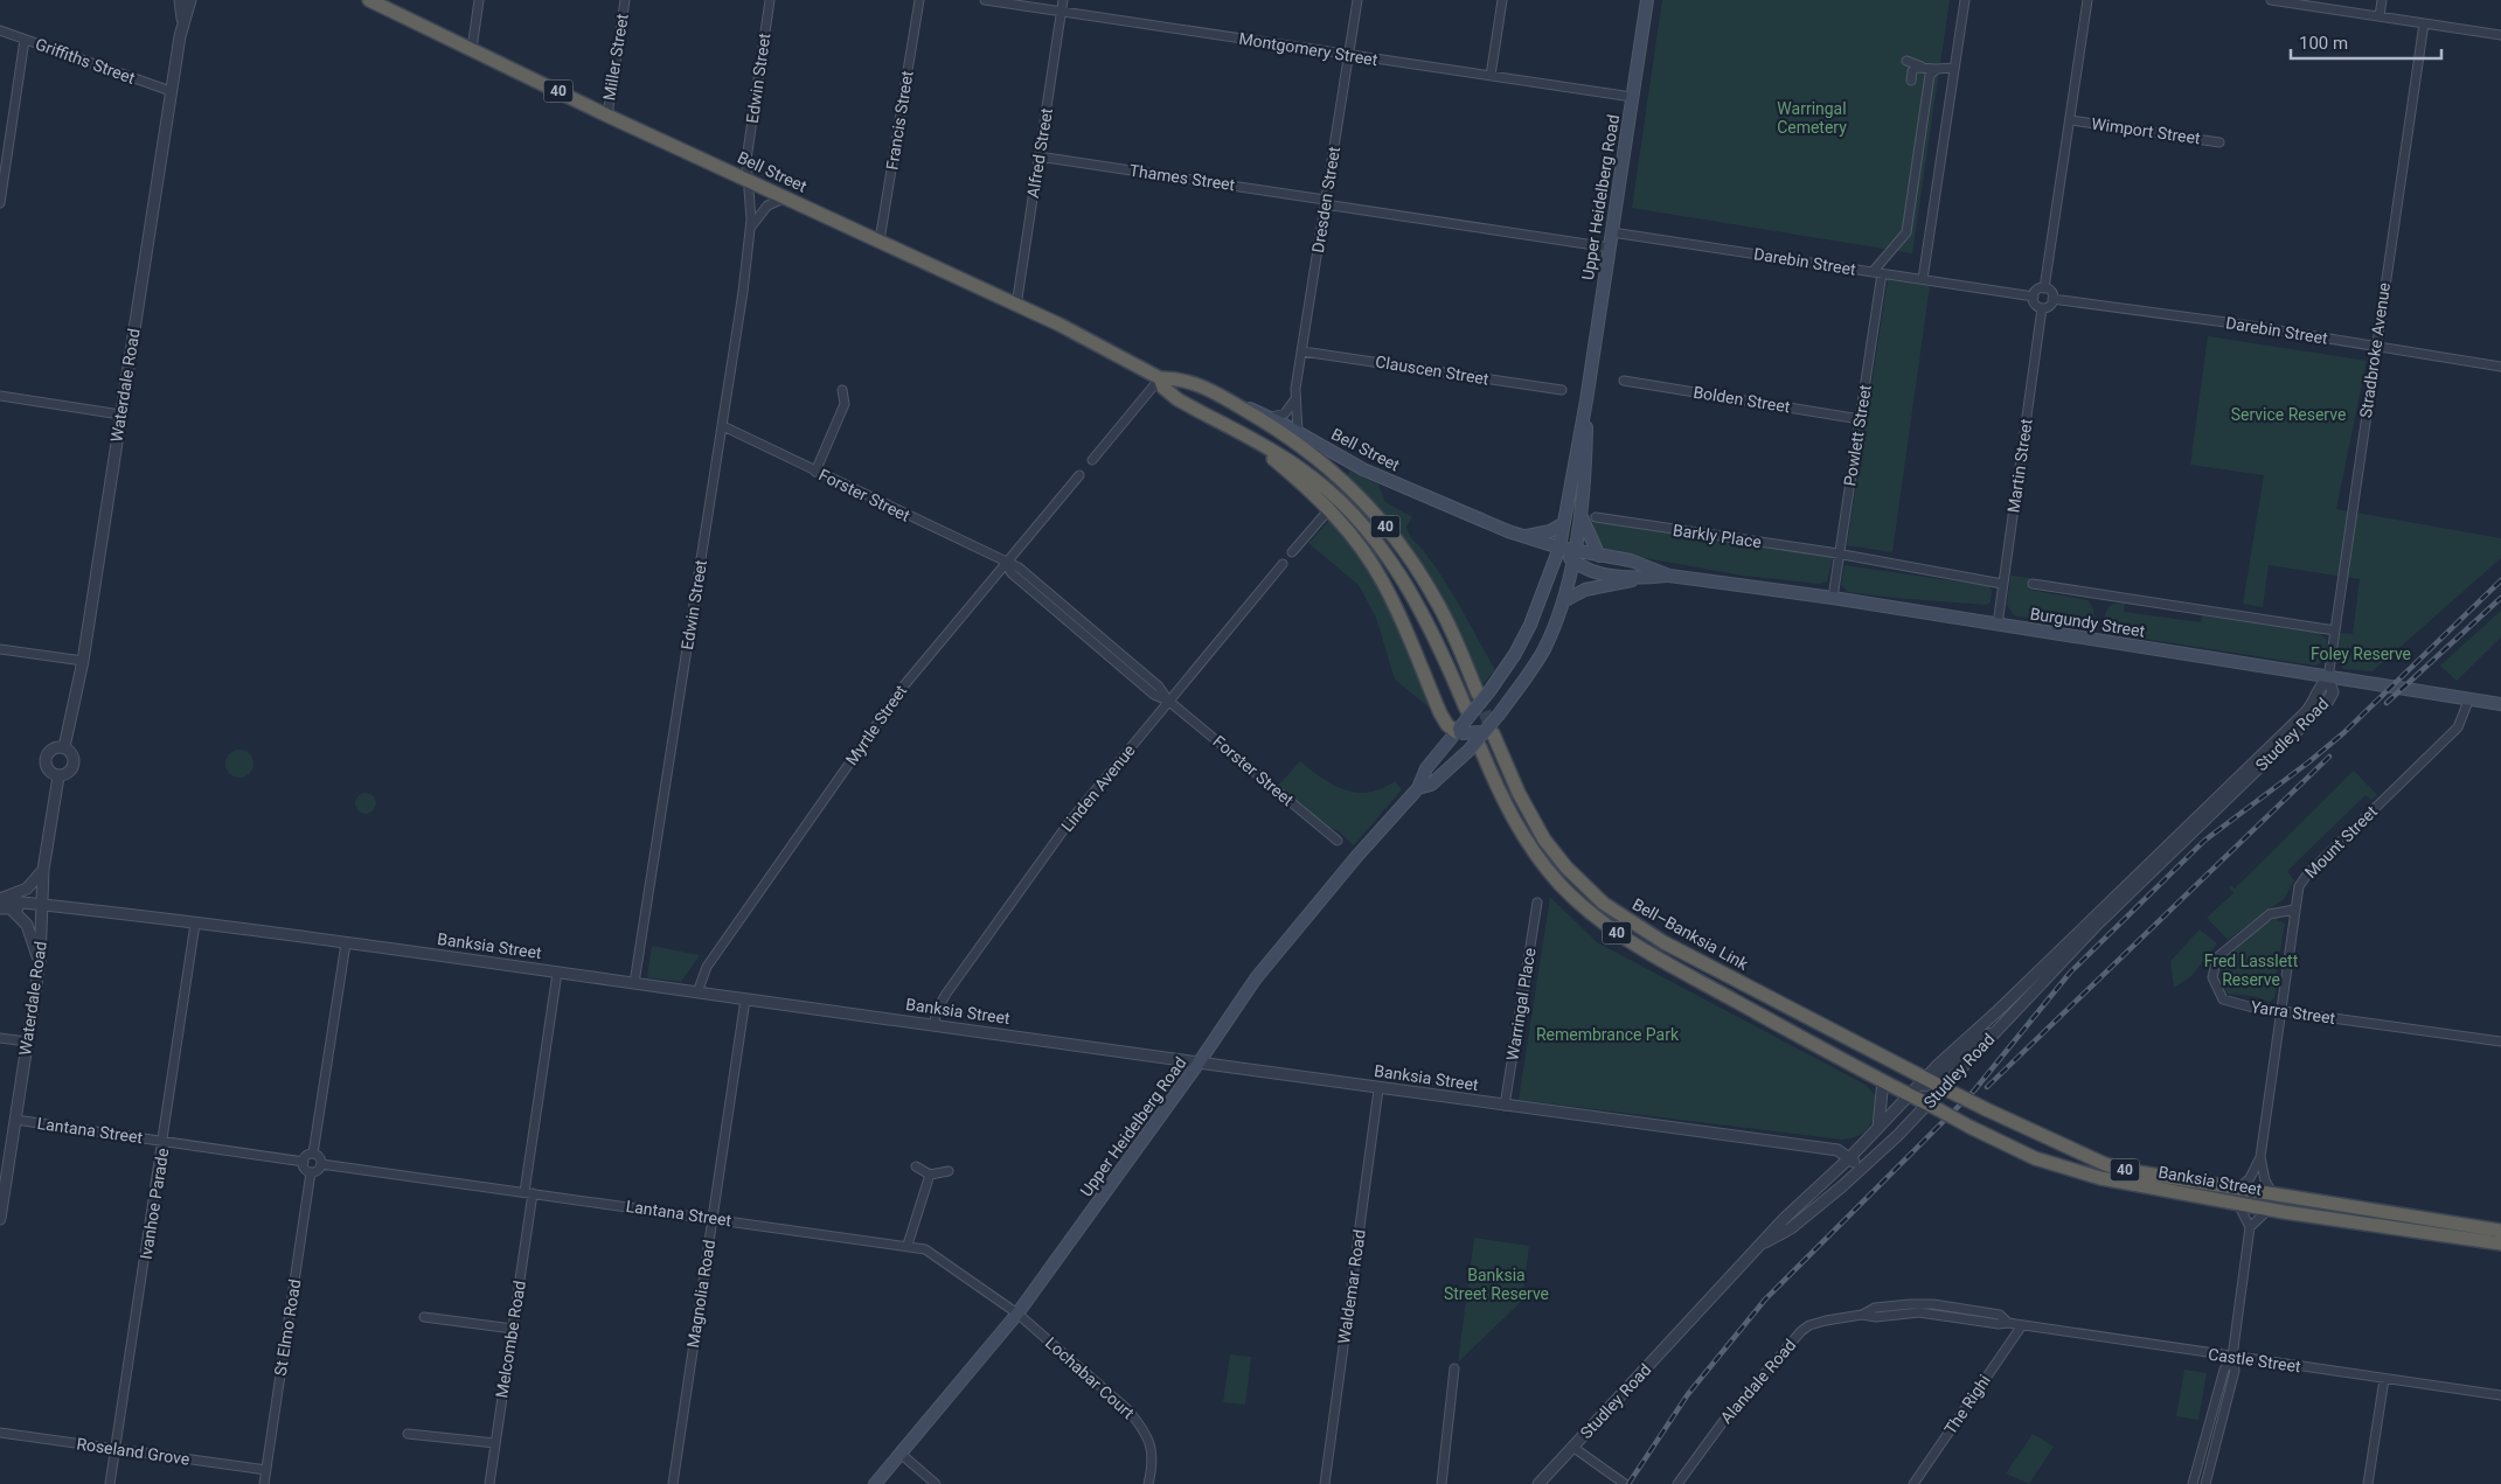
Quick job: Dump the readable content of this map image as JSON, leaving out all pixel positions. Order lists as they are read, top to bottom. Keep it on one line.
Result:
{"streets":{"highway":["40","Bell Street","Bell–Banksia Link","Banksia Street"],"main road":["Upper Heidelberg Road","Burgundy Street"],"street":["Montgomery Street","Miller Street","Griffiths Street","Edwin Street","Francis Street","Wimport Street","Alfred Street","Thames Street","Dresden Street","Darebin Street","Stradbroke Avenue","Clauscen Street","Waterdale Road","Bolden Street","Powlett Street","Martin Street","Forster Street","Barkly Place","Myrtle Street","Studley Road","Linden Avenue","Mount Street","Warringal Place","Yarra Street","Lantana Street","Ivanhoe Parade","Waldemar Road","Magnolia Road","St Elmo Road","Melcombe Road","Castle Street","Lochabar Court","Alandale Road","The Righi","Roseland Grove"]},"crossings":[["Montgomery Street","Alfred Street"],["Montgomery Street","Upper Heidelberg Road"],["Montgomery Street","Dresden Street"],["Miller Street","Bell Street"],["Griffiths Street","Waterdale Road"],["Edwin Street","Bell Street"],["Edwin Street","Forster Street"],["Edwin Street","Banksia Street"],["40","Bell Street"],["40","Upper Heidelberg Road"],["40","Studley Road"],["40","Banksia Street"],["Francis Street","Bell Street"],["Alfred Street","Bell Street"],["Alfred Street","Thames Street"],["Bell Street","Upper Heidelberg Road"],["Bell Street","Dresden Street"],["Bell Street","Burgundy Street"],["Thames Street","Upper Heidelberg Road"],["Thames Street","Dresden Street"],["Upper Heidelberg Road","Darebin Street"],["Upper Heidelberg Road","Burgundy Street"],["Upper Heidelberg Road","Bell–Banksia Link"],["Upper Heidelberg Road","Banksia Street"],["Upper Heidelberg Road","Lantana Street"],["Upper Heidelberg Road","Lochabar Court"],["Dresden Street","Clauscen Street"],["Darebin Street","Stradbroke Avenue"],["Darebin Street","Powlett Street"],["Darebin Street","Martin Street"],["Stradbroke Avenue","Burgundy Street"],["Stradbroke Avenue","Studley Road"],["Waterdale Road","Banksia Street"],["Waterdale Road","Lantana Street"],["Bolden Street","Powlett Street"],["Powlett Street","Barkly Place"],["Powlett Street","Burgundy Street"],["Martin Street","Burgundy Street"],["Forster Street","Myrtle Street"],["Forster Street","Linden Avenue"],["Burgundy Street","Studley Road"],["Burgundy Street","Mount Street"],["Myrtle Street","Banksia Street"],["Studley Road","Bell–Banksia Link"],["Studley Road","Banksia Street"],["Linden Avenue","Banksia Street"],["Mount Street","Banksia Street"],["Mount Street","Yarra Street"],["Bell–Banksia Link","Banksia Street"],["Banksia Street","Warringal Place"],["Banksia Street","Ivanhoe Parade"],["Banksia Street","Waldemar Road"],["Banksia Street","Magnolia Road"],["Banksia Street","Melcombe Road"],["Lantana Street","Ivanhoe Parade"],["Lantana Street","Magnolia Road"],["Lantana Street","St Elmo Road"],["Lantana Street","Melcombe Road"],["Lantana Street","Lochabar Court"],["Ivanhoe Parade","Roseland Grove"],["St Elmo Road","Roseland Grove"],["Castle Street","Alandale Road"],["Castle Street","The Righi"]],"parks":["Warringal Cemetery","Service Reserve","Foley Reserve","Fred Lasslett Reserve","Remembrance Park","Banksia Street Reserve"],"scale_bar":"100 m"}
